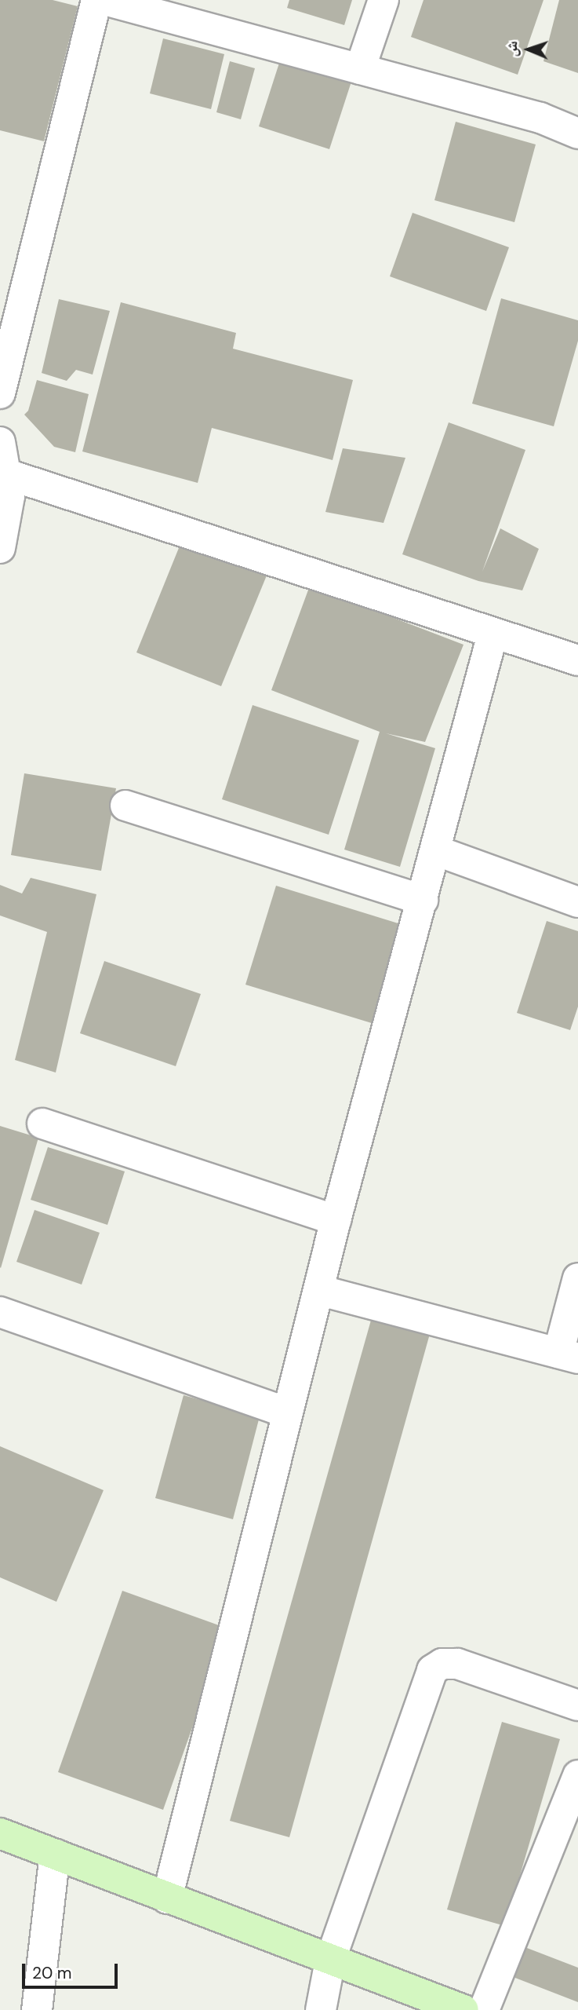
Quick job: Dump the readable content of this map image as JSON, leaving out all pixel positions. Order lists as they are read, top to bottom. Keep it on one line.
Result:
{"scale_bar":"20 m","north":"left"}
